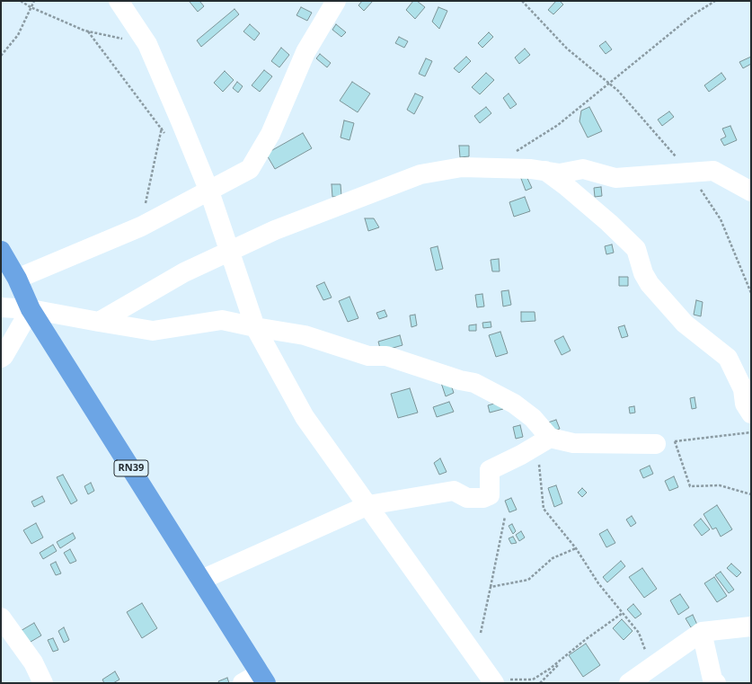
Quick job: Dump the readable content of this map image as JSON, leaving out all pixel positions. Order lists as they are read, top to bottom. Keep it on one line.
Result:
{"streets":{"highway":["RN39"]}}
